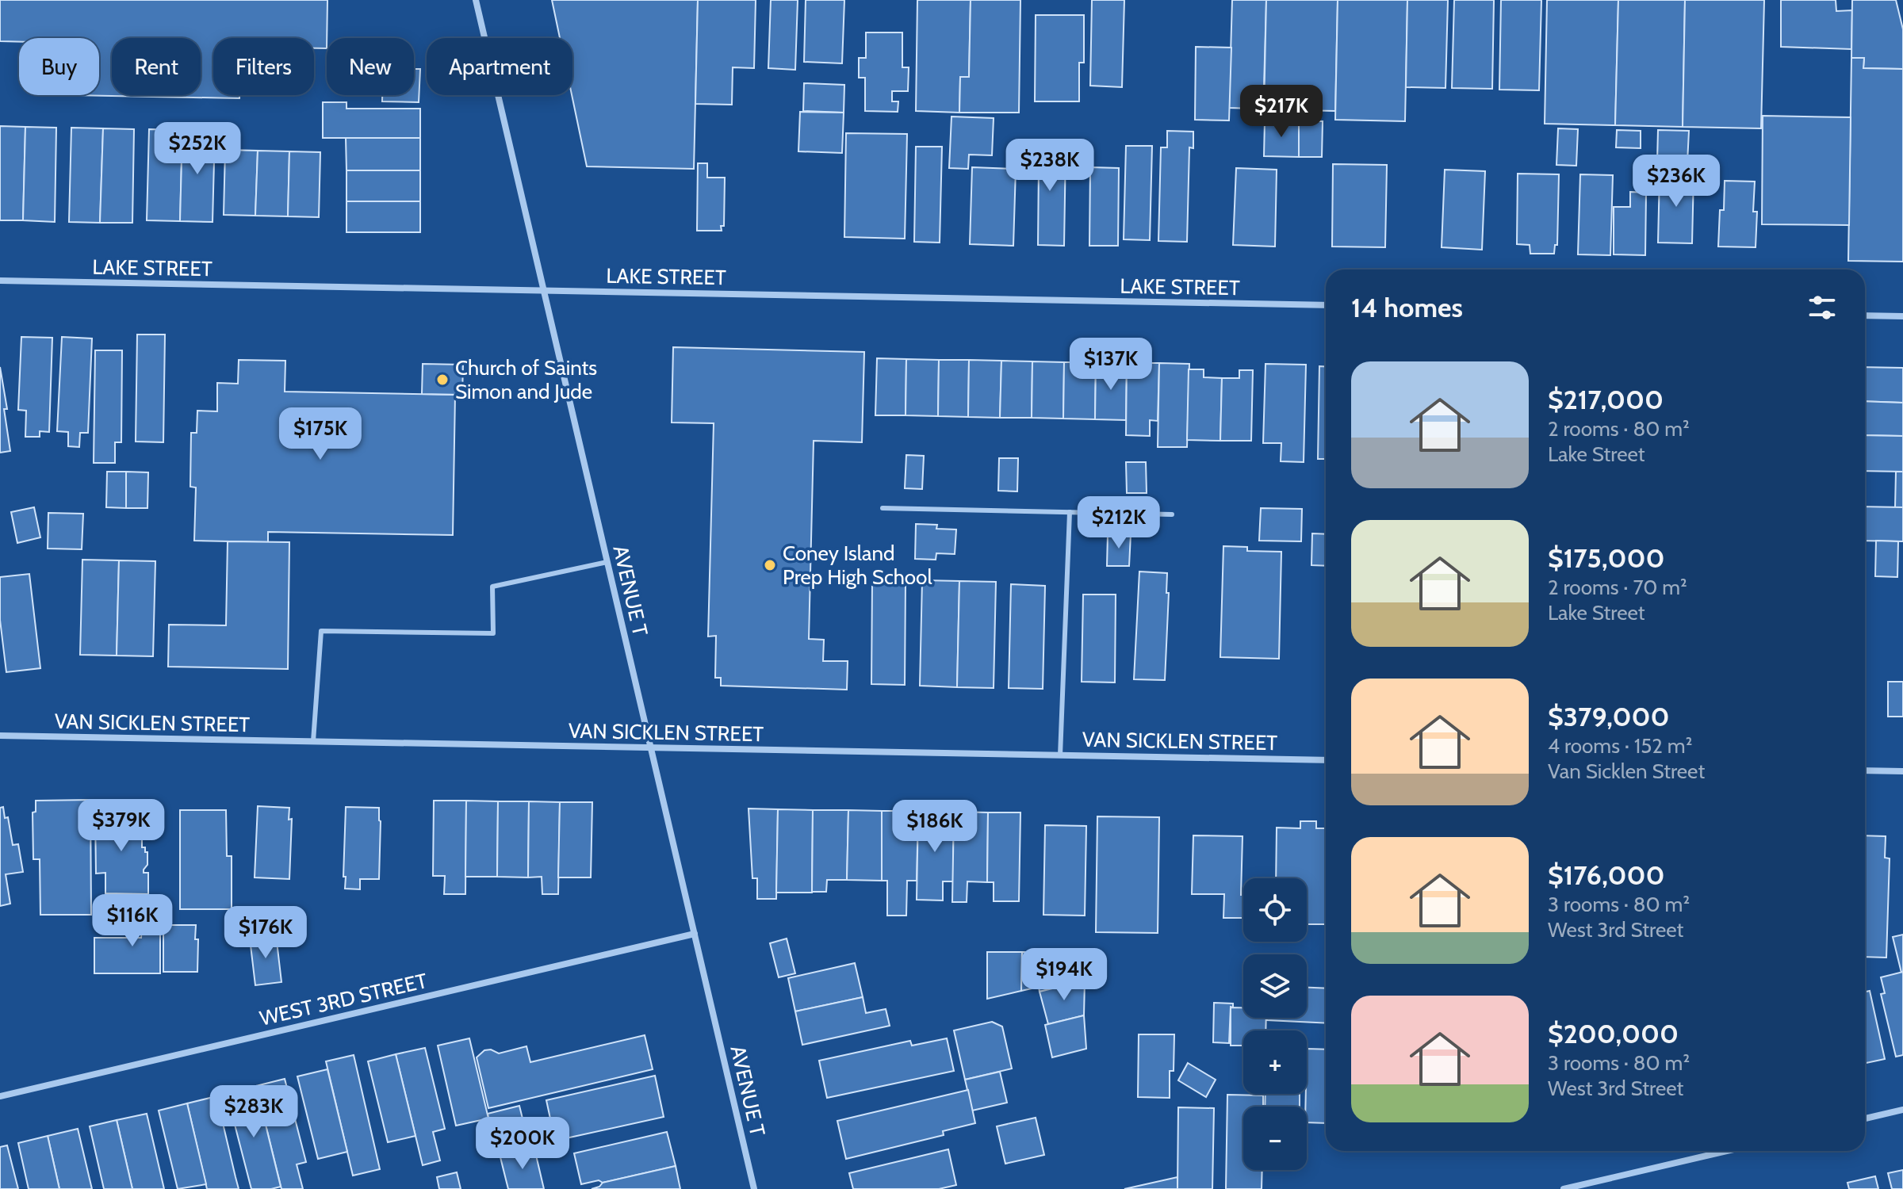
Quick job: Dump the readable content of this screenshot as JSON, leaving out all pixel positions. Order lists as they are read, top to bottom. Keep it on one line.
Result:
{"streets":{"street":["LAKE STREET","AVENUE T","VAN SICKLEN STREET","WEST 3RD STREET"]},"crossings":[["LAKE STREET","AVENUE T"],["AVENUE T","VAN SICKLEN STREET"],["AVENUE T","WEST 3RD STREET"]],"places":["Church of Saints Simon and Jude","Coney Island Prep High School"],"page":{"chip":["Buy","Rent","Filters","New","Apartment"],"price":["$217K","$252K","$238K","$236K","$137K","$175K","$212K","$379K","$186K","$116K","$176K","$194K","$283K","$200K"],"heading":"14 homes","list":[{"name":"$217,000","note":"2 rooms · 80 m² · Lake Street"},{"name":"$175,000","note":"2 rooms · 70 m² · Lake Street"},{"name":"$379,000","note":"4 rooms · 152 m² · Van Sicklen Street"},{"name":"$176,000","note":"3 rooms · 80 m² · West 3rd Street"},{"name":"$200,000","note":"3 rooms · 80 m² · West 3rd Street"}],"map_buttons":["+","−"]}}
